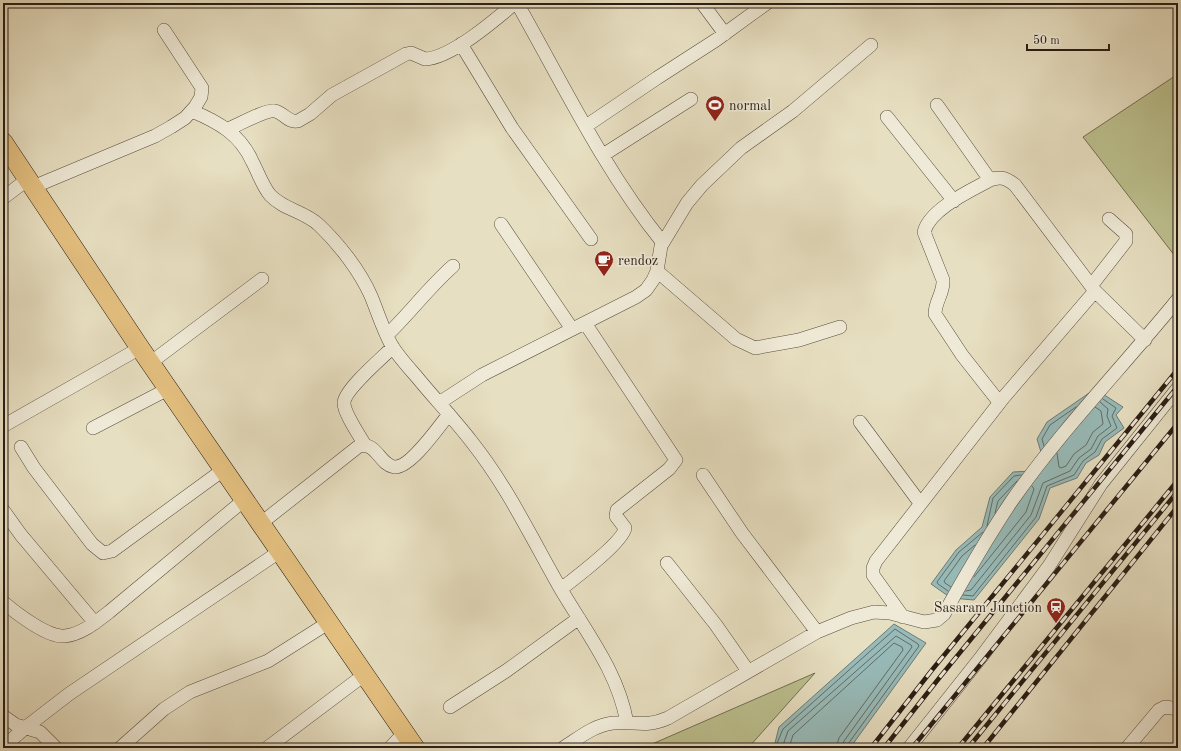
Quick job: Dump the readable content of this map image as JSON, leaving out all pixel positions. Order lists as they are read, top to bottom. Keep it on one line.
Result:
{"places":{"sports":["normal"],"cafe":["rendoz"],"station":["Sasaram Junction"]},"scale_bar":"50 m"}
